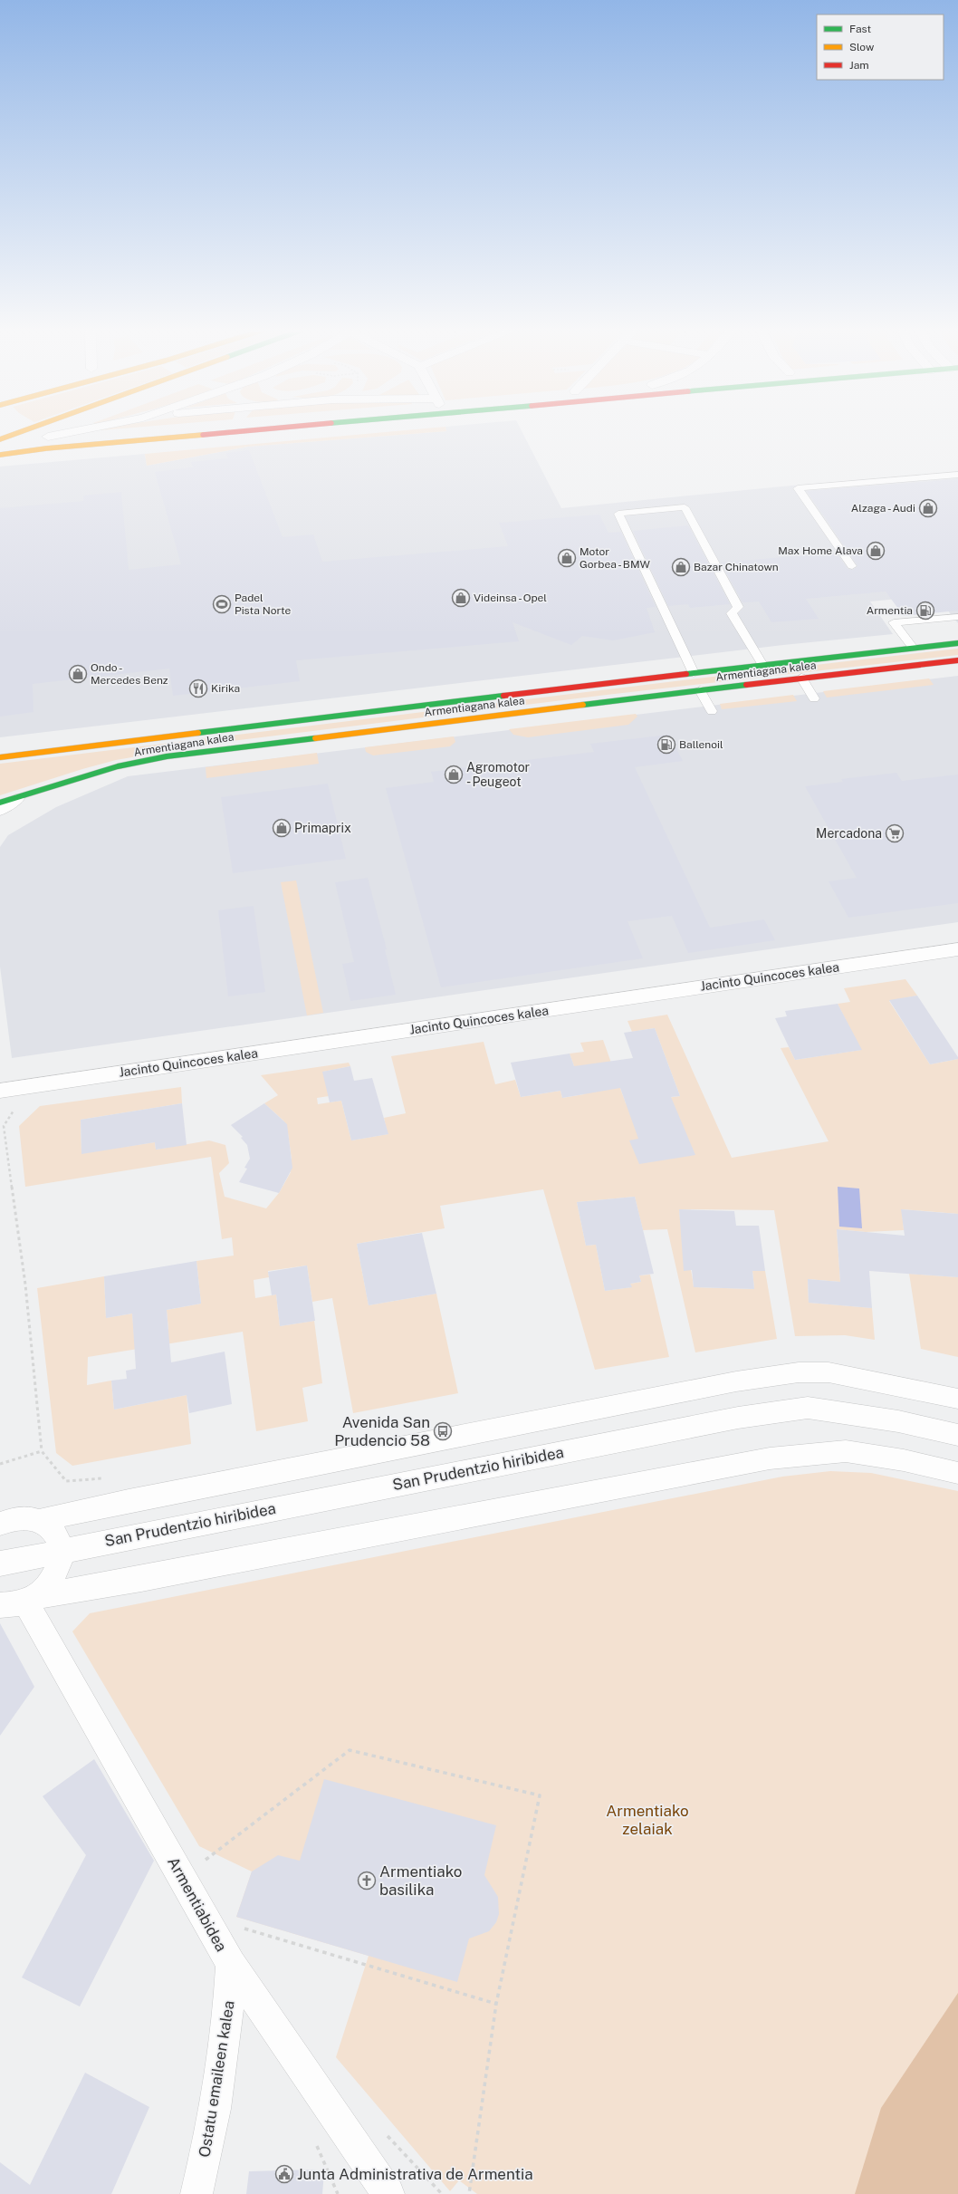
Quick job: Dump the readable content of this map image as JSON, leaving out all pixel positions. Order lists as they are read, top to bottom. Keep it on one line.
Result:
{"streets":{"main road":["Armentiagana kalea"],"street":["Jacinto Quincoces kalea","San Prudentzio hiribidea","Armentiabidea","Ostatu emaileen kalea"]},"crossings":[["Armentiabidea","Ostatu emaileen kalea"]],"parks":["Armentiako zelaiak"],"places":{"shop":["Alzaga - Audi","Max Home Alava","Motor Gorbea - BMW","Bazar Chinatown","Videinsa - Opel","Ondo - Mercedes Benz","Agromotor - Peugeot","Primaprix"],"sports":["Padel Pista Norte"],"fuel station":["Armentia","Ballenoil"],"restaurant":["Kirika"],"supermarket":["Mercadona"],"bus stop":["Avenida San Prudencio 58"],"church":["Armentiako basilika"],"public building":["Junta Administrativa de Armentia"]},"legend":["Fast","Slow","Jam"]}
